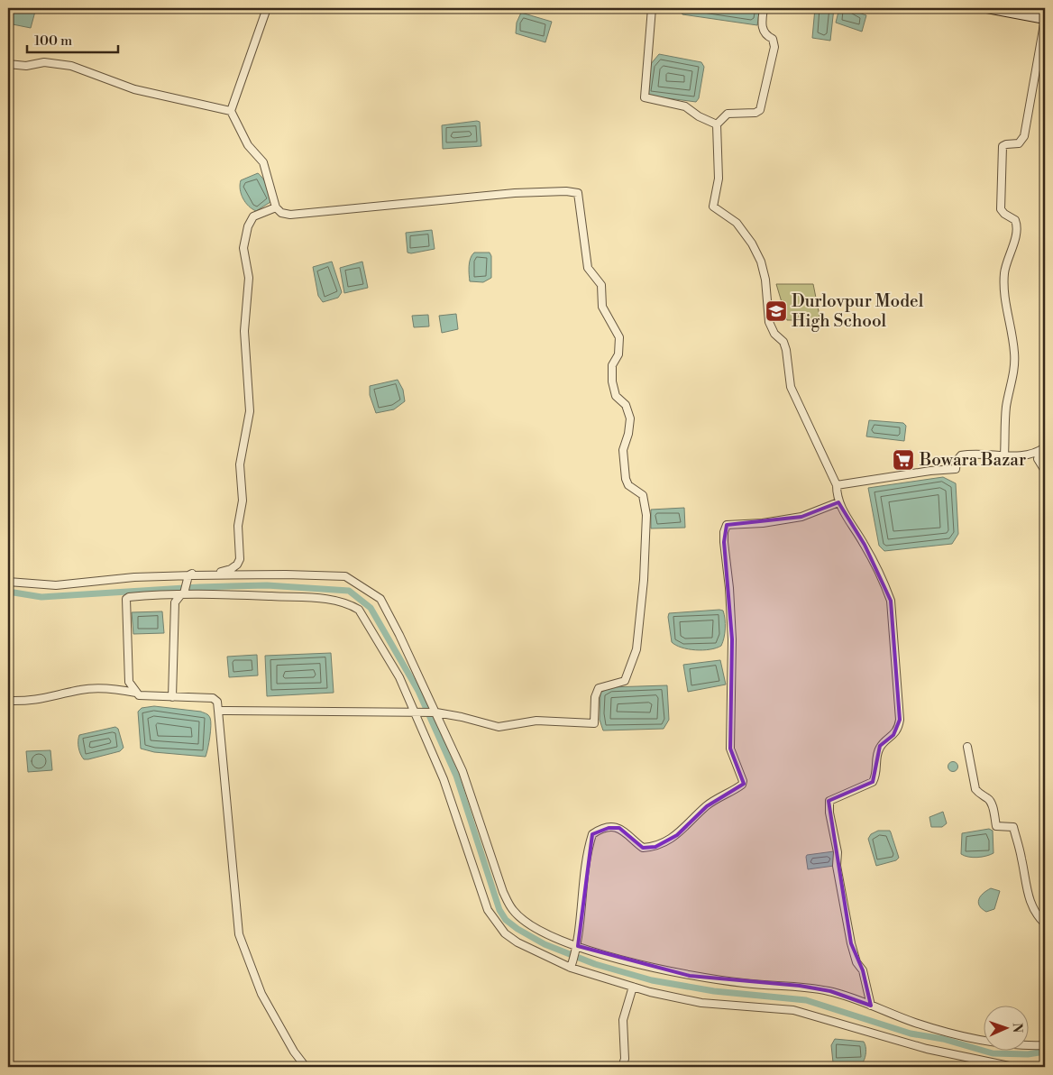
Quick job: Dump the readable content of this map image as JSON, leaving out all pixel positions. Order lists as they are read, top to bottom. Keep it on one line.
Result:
{"places":{"school or university":["Durlovpur Model High School"],"supermarket":["Bowara Bazar"]},"scale_bar":"100 m","north":"right"}
